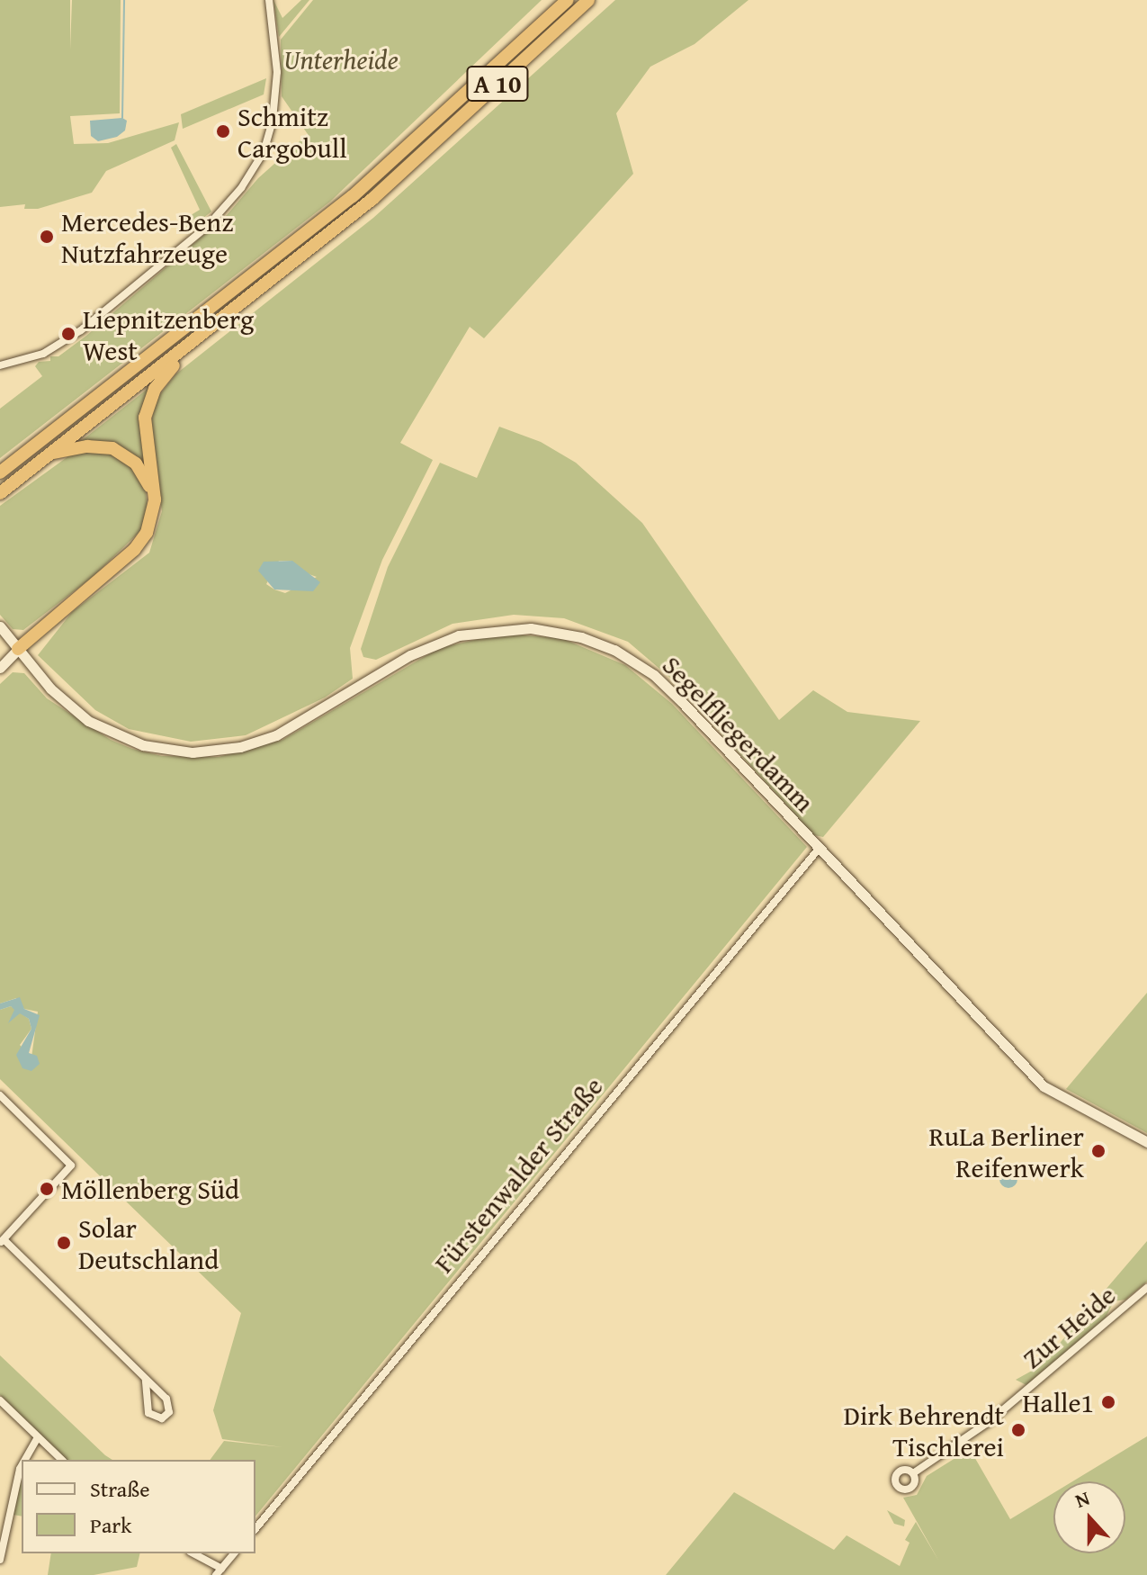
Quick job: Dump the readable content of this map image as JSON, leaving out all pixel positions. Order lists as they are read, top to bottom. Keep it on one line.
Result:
{"streets":{"highway":["A 10"],"street":["Segelfliegerdamm","Fürstenwalder Straße","Zur Heide"]},"crossings":[["Segelfliegerdamm","Fürstenwalder Straße"]],"parks":["Unterheide"],"places":["Schmitz Cargobull","Mercedes-Benz Nutzfahrzeuge","Liepnitzenberg West","RuLa Berliner Reifenwerk","Möllenberg Süd","Solar Deutschland","Halle1","Dirk Behrendt Tischlerei"],"legend":["Straße","Park"],"north":"top"}
